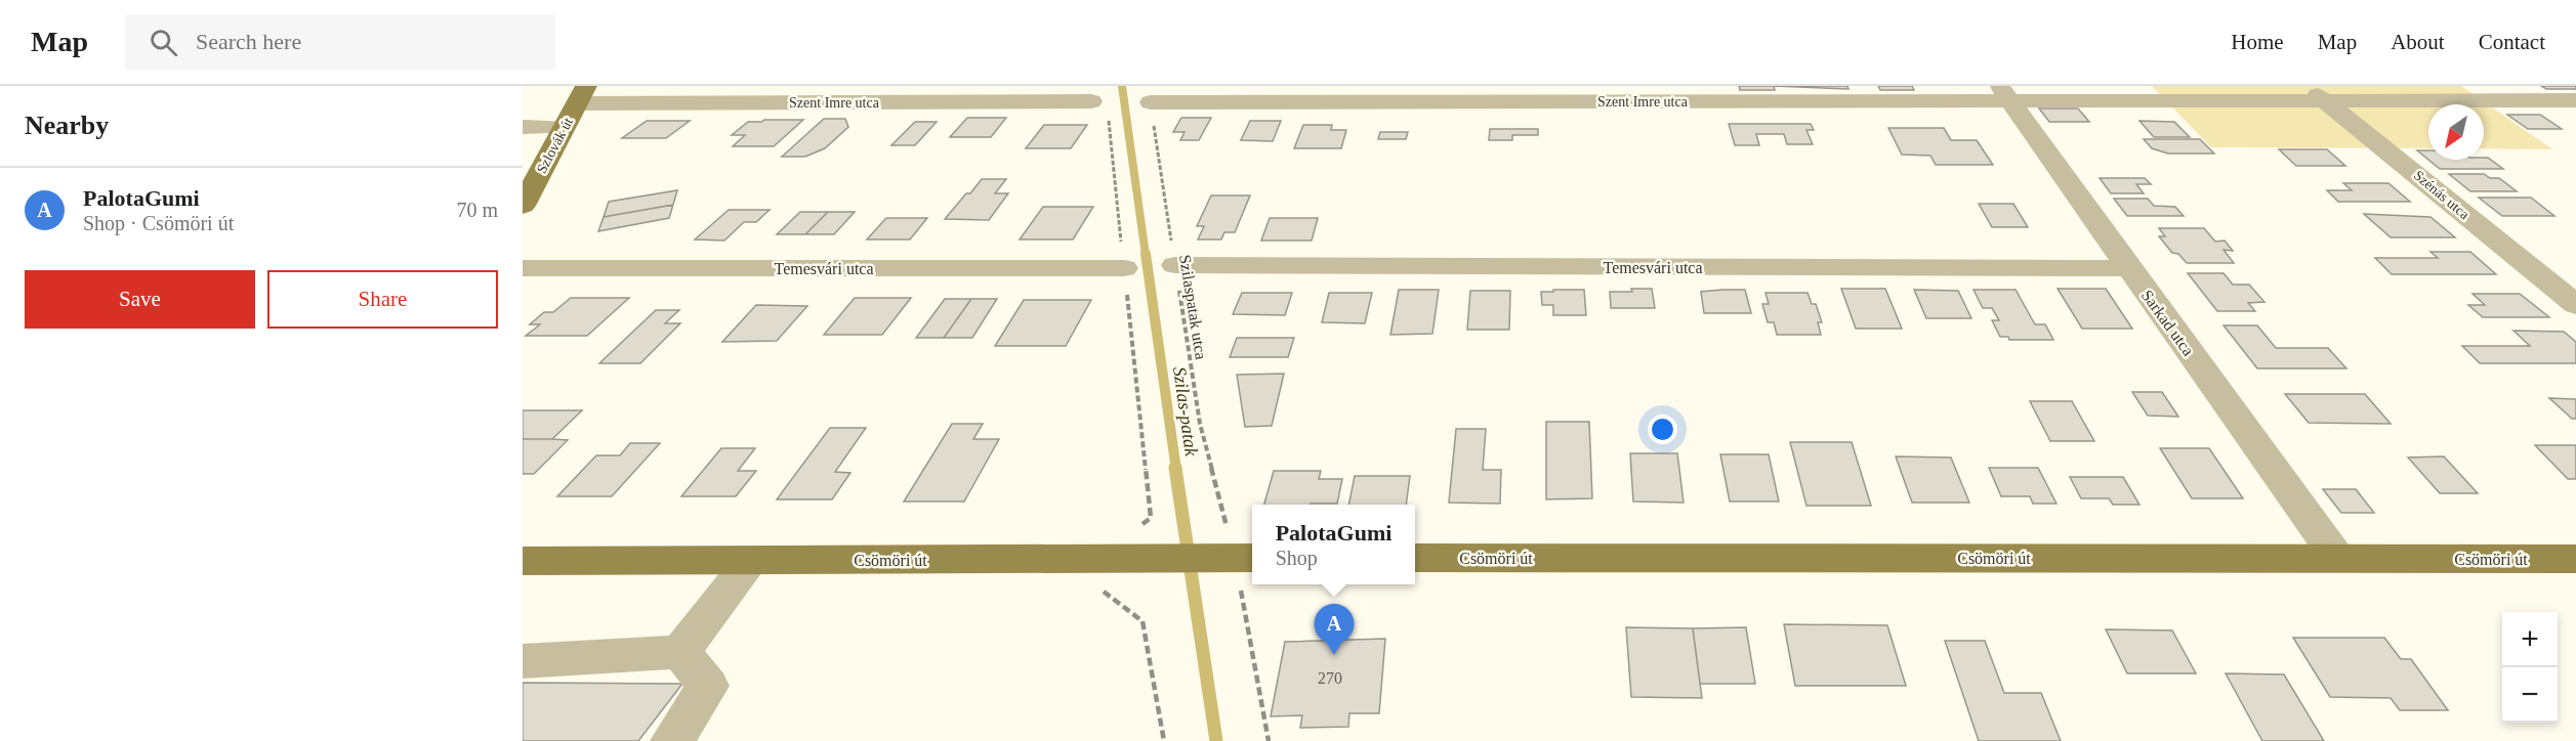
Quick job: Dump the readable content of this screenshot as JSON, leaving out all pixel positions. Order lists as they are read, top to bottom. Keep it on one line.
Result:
{"streets":{"main road":["Szlovák út","Csömöri út"],"street":["Szent Imre utca","Szénás utca","Temesvári utca","Sarkad utca"],"path":["Szilaspatak utca"]},"crossings":[["Szent Imre utca","Szlovák út"],["Szent Imre utca","Szénás utca"],["Szent Imre utca","Szilaspatak utca"],["Szent Imre utca","Sarkad utca"],["Temesvári utca","Szilaspatak utca"],["Temesvári utca","Sarkad utca"],["Szilaspatak utca","Csömöri út"],["Sarkad utca","Csömöri út"]],"water":["Szilas-patak"],"house_numbers":["270"],"north":"bottom left","page":{"header":"Map","search":"Search here","nav":["Home","Map","About","Contact"],"heading":"Nearby","list":[{"mark":"A","name":"PalotaGumi","note":"Shop · Csömöri út","value":"70 m"}],"buttons":["Save","Share"],"popup":["PalotaGumi","Shop"],"pins":"A","map_buttons":["+","−"]}}
